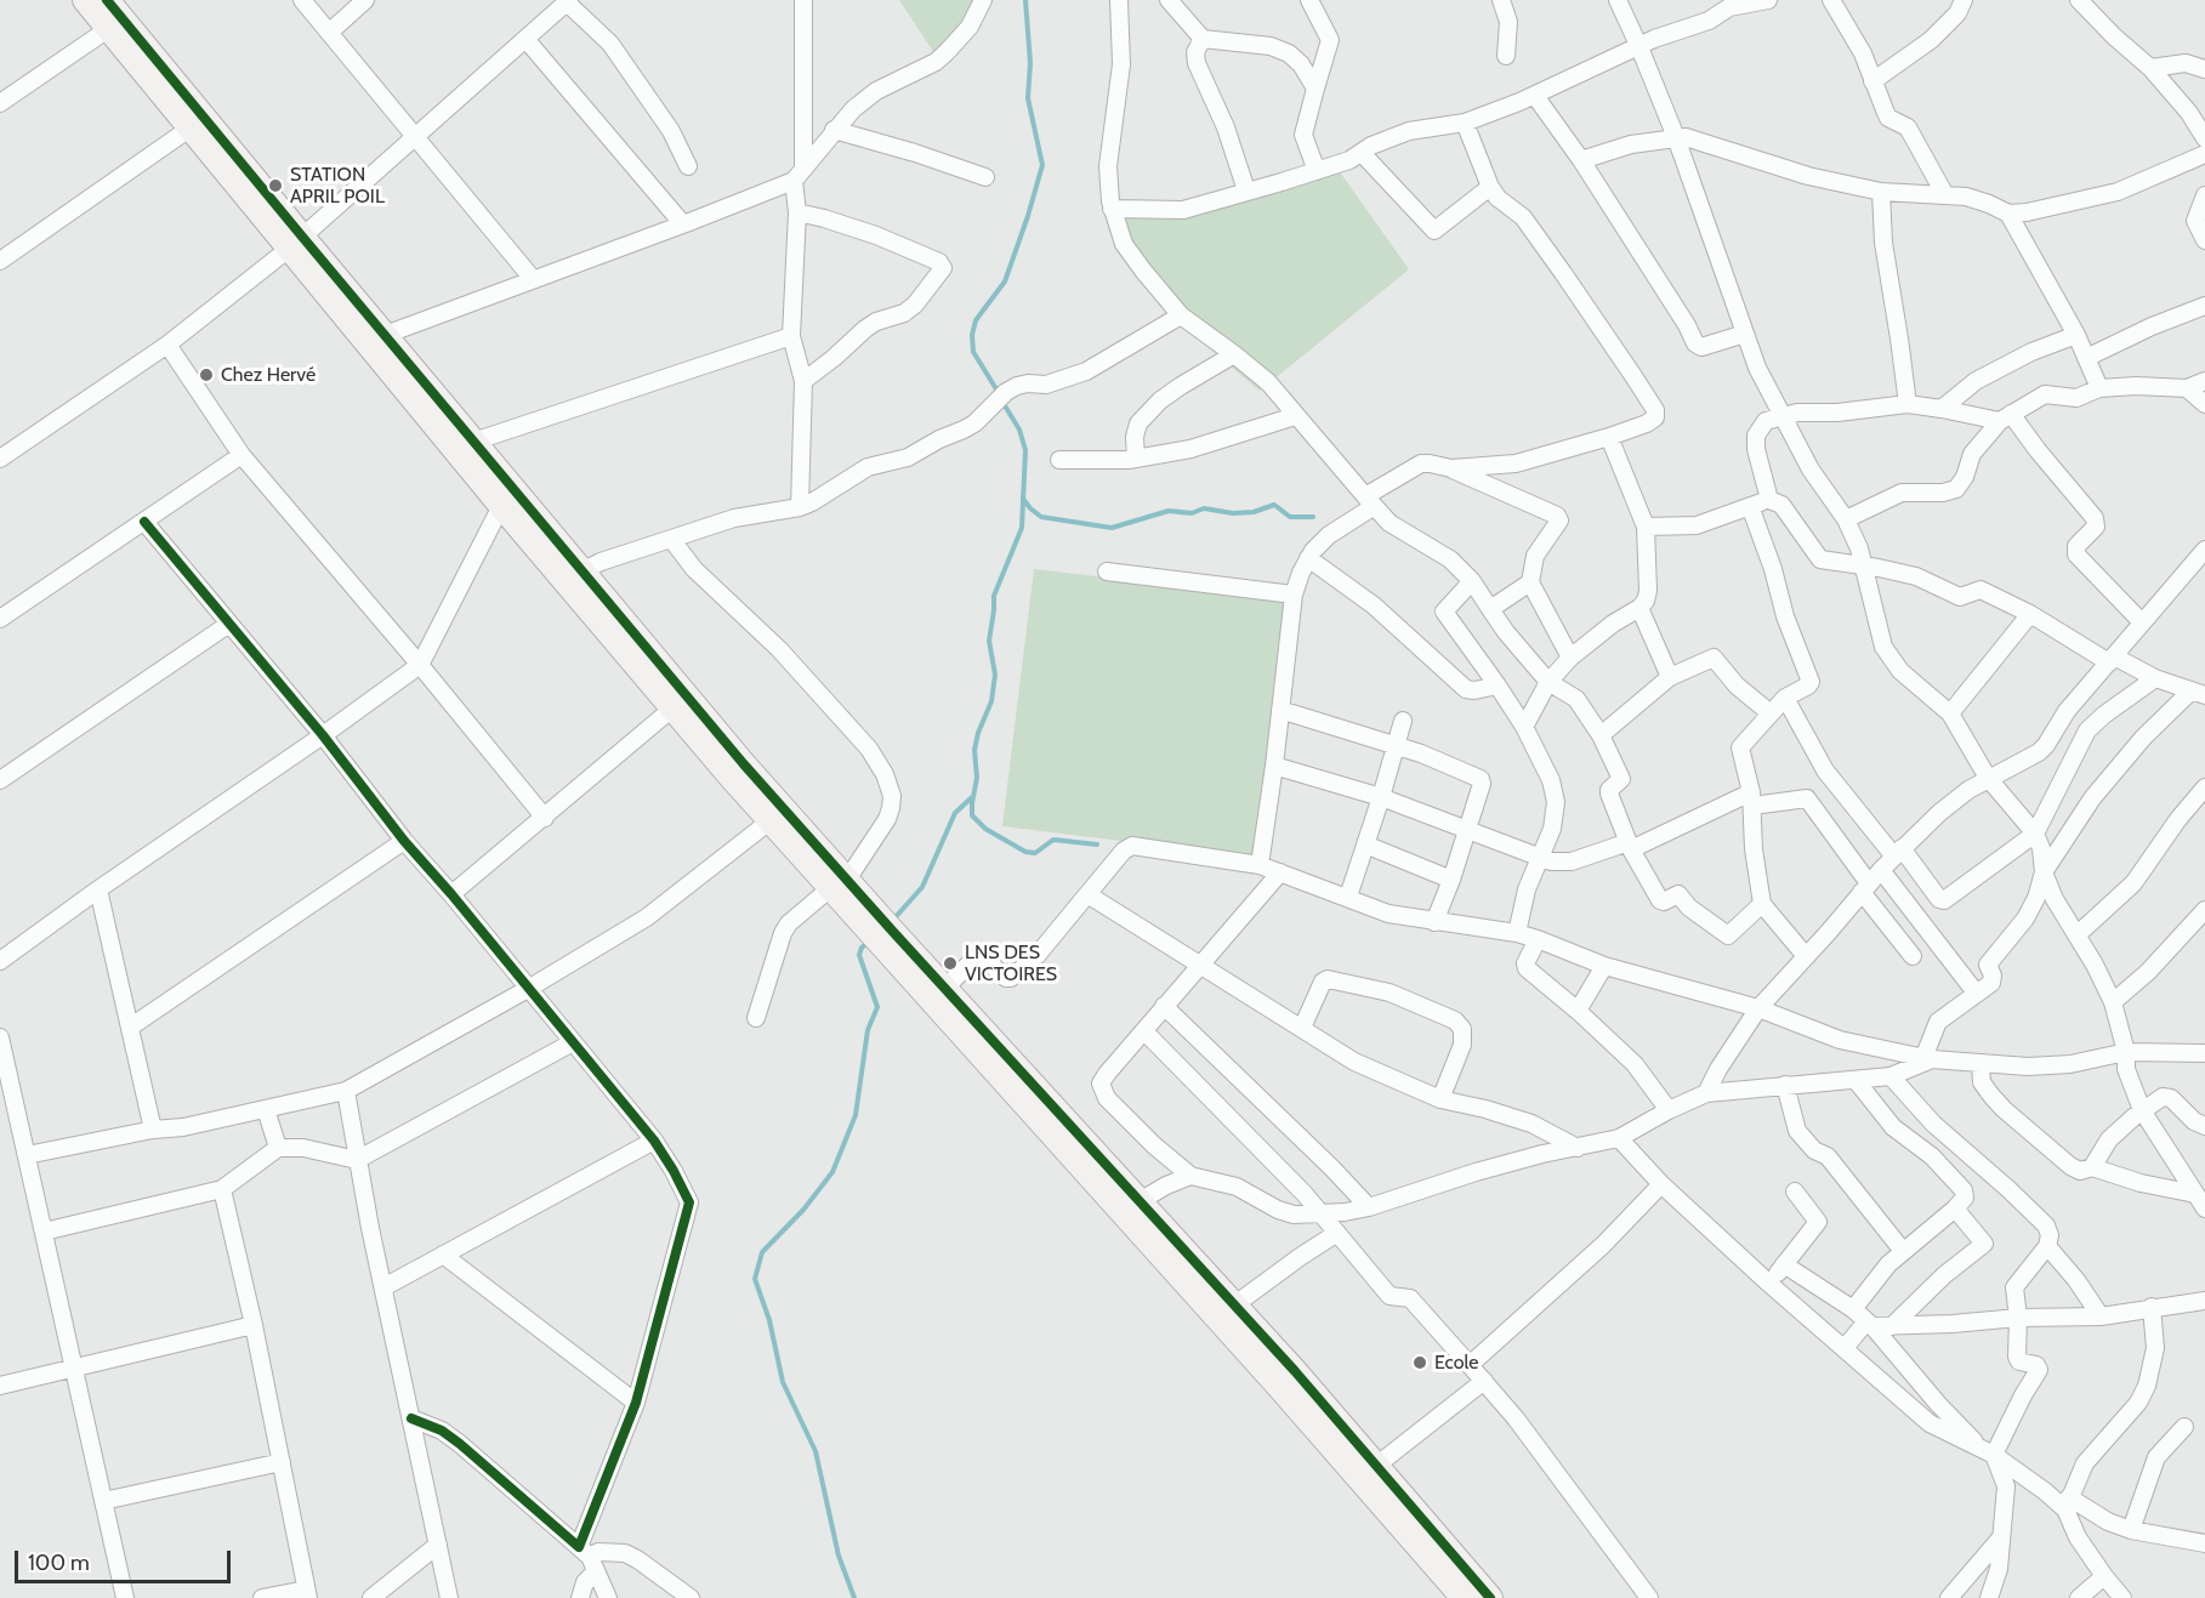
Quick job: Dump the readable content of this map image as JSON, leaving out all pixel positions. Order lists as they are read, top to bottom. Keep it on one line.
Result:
{"places":["STATION APRIL POIL","Chez Hervé","LNS DES VICTOIRES","Ecole"],"scale_bar":"100 m"}
